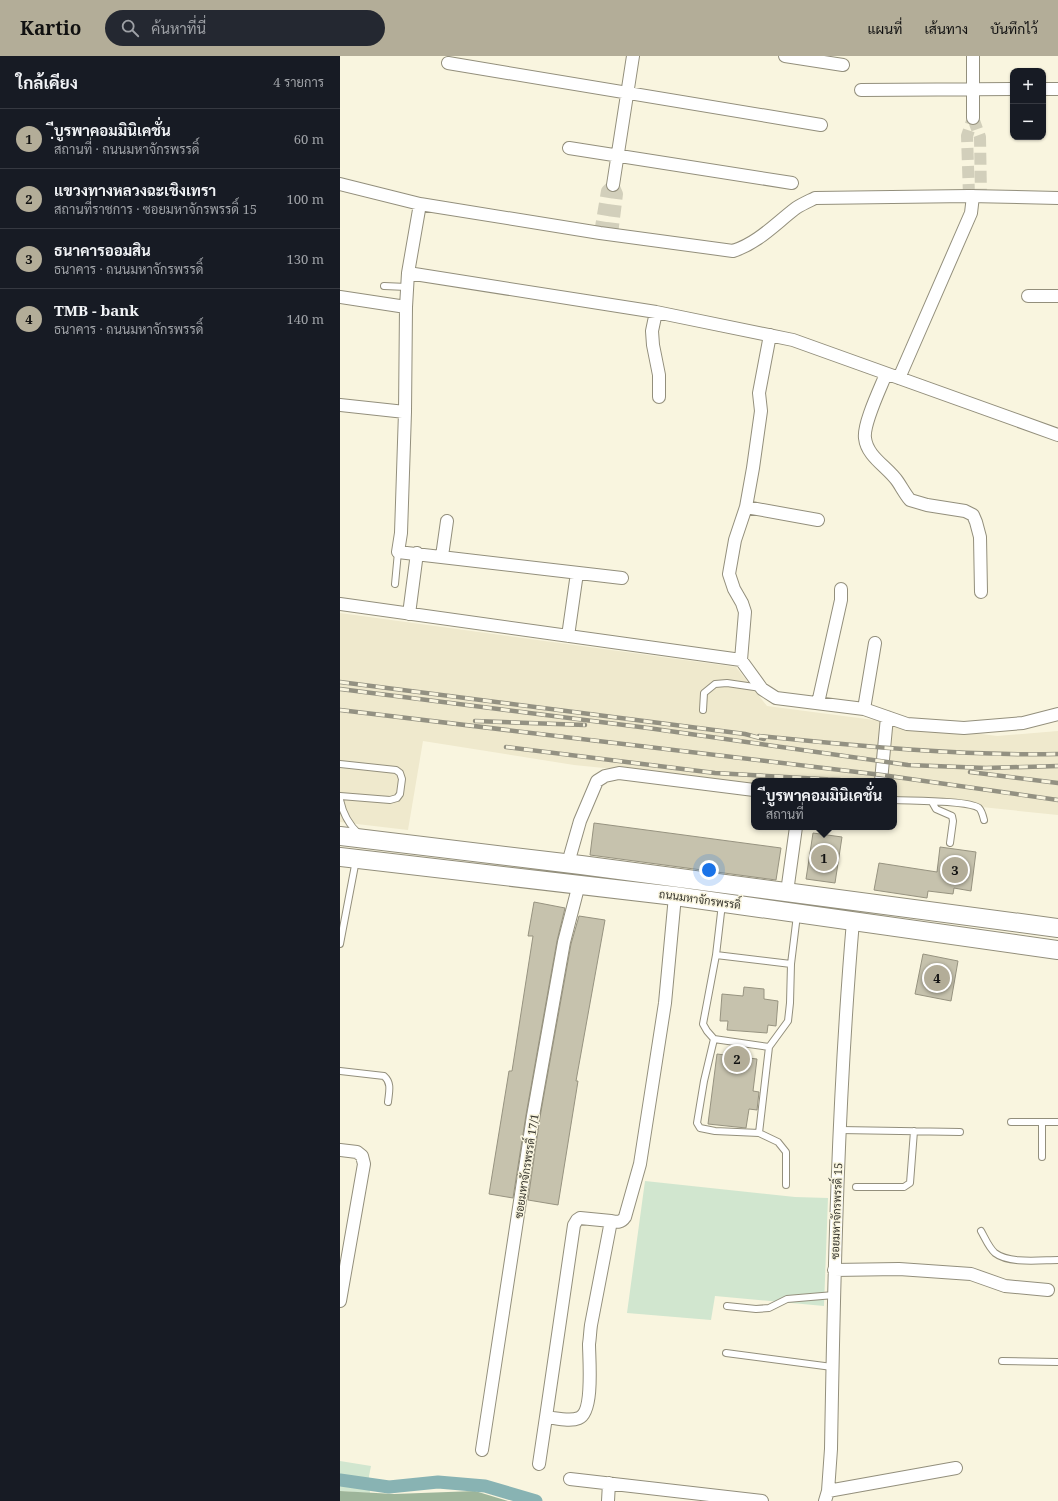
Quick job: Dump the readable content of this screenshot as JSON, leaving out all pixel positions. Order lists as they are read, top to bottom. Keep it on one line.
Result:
{"streets":{"main road":["ถนนมหาจักรพรรดิ์"],"street":["ซอยมหาจักรพรรดิ์ 17/1","ซอยมหาจักรพรรดิ์ 15"]},"crossings":[["ถนนมหาจักรพรรดิ์","ซอยมหาจักรพรรดิ์ 17/1"],["ถนนมหาจักรพรรดิ์","ซอยมหาจักรพรรดิ์ 15"]],"page":{"header":"Kartio","search":"ค้นหาที่นี่","nav":["แผนที่","เส้นทาง","บันทึกไว้"],"heading":["ใกล้เคียง","4 รายการ"],"map_buttons":["+","−"],"list":[{"mark":"1","name":"ฺีบูรพาคอมมินิเคชั่น","note":"สถานที่ · ถนนมหาจักรพรรดิ์","value":"60 m"},{"mark":"2","name":"แขวงทางหลวงฉะเชิงเทรา","note":"สถานที่ราชการ · ซอยมหาจักรพรรดิ์ 15","value":"100 m"},{"mark":"3","name":"ธนาคารออมสิน","note":"ธนาคาร · ถนนมหาจักรพรรดิ์","value":"130 m"},{"mark":"4","name":"TMB - bank","note":"ธนาคาร · ถนนมหาจักรพรรดิ์","value":"140 m"}],"popup":["ฺีบูรพาคอมมินิเคชั่น","สถานที่"],"pins":["1","3","4","2"]}}
